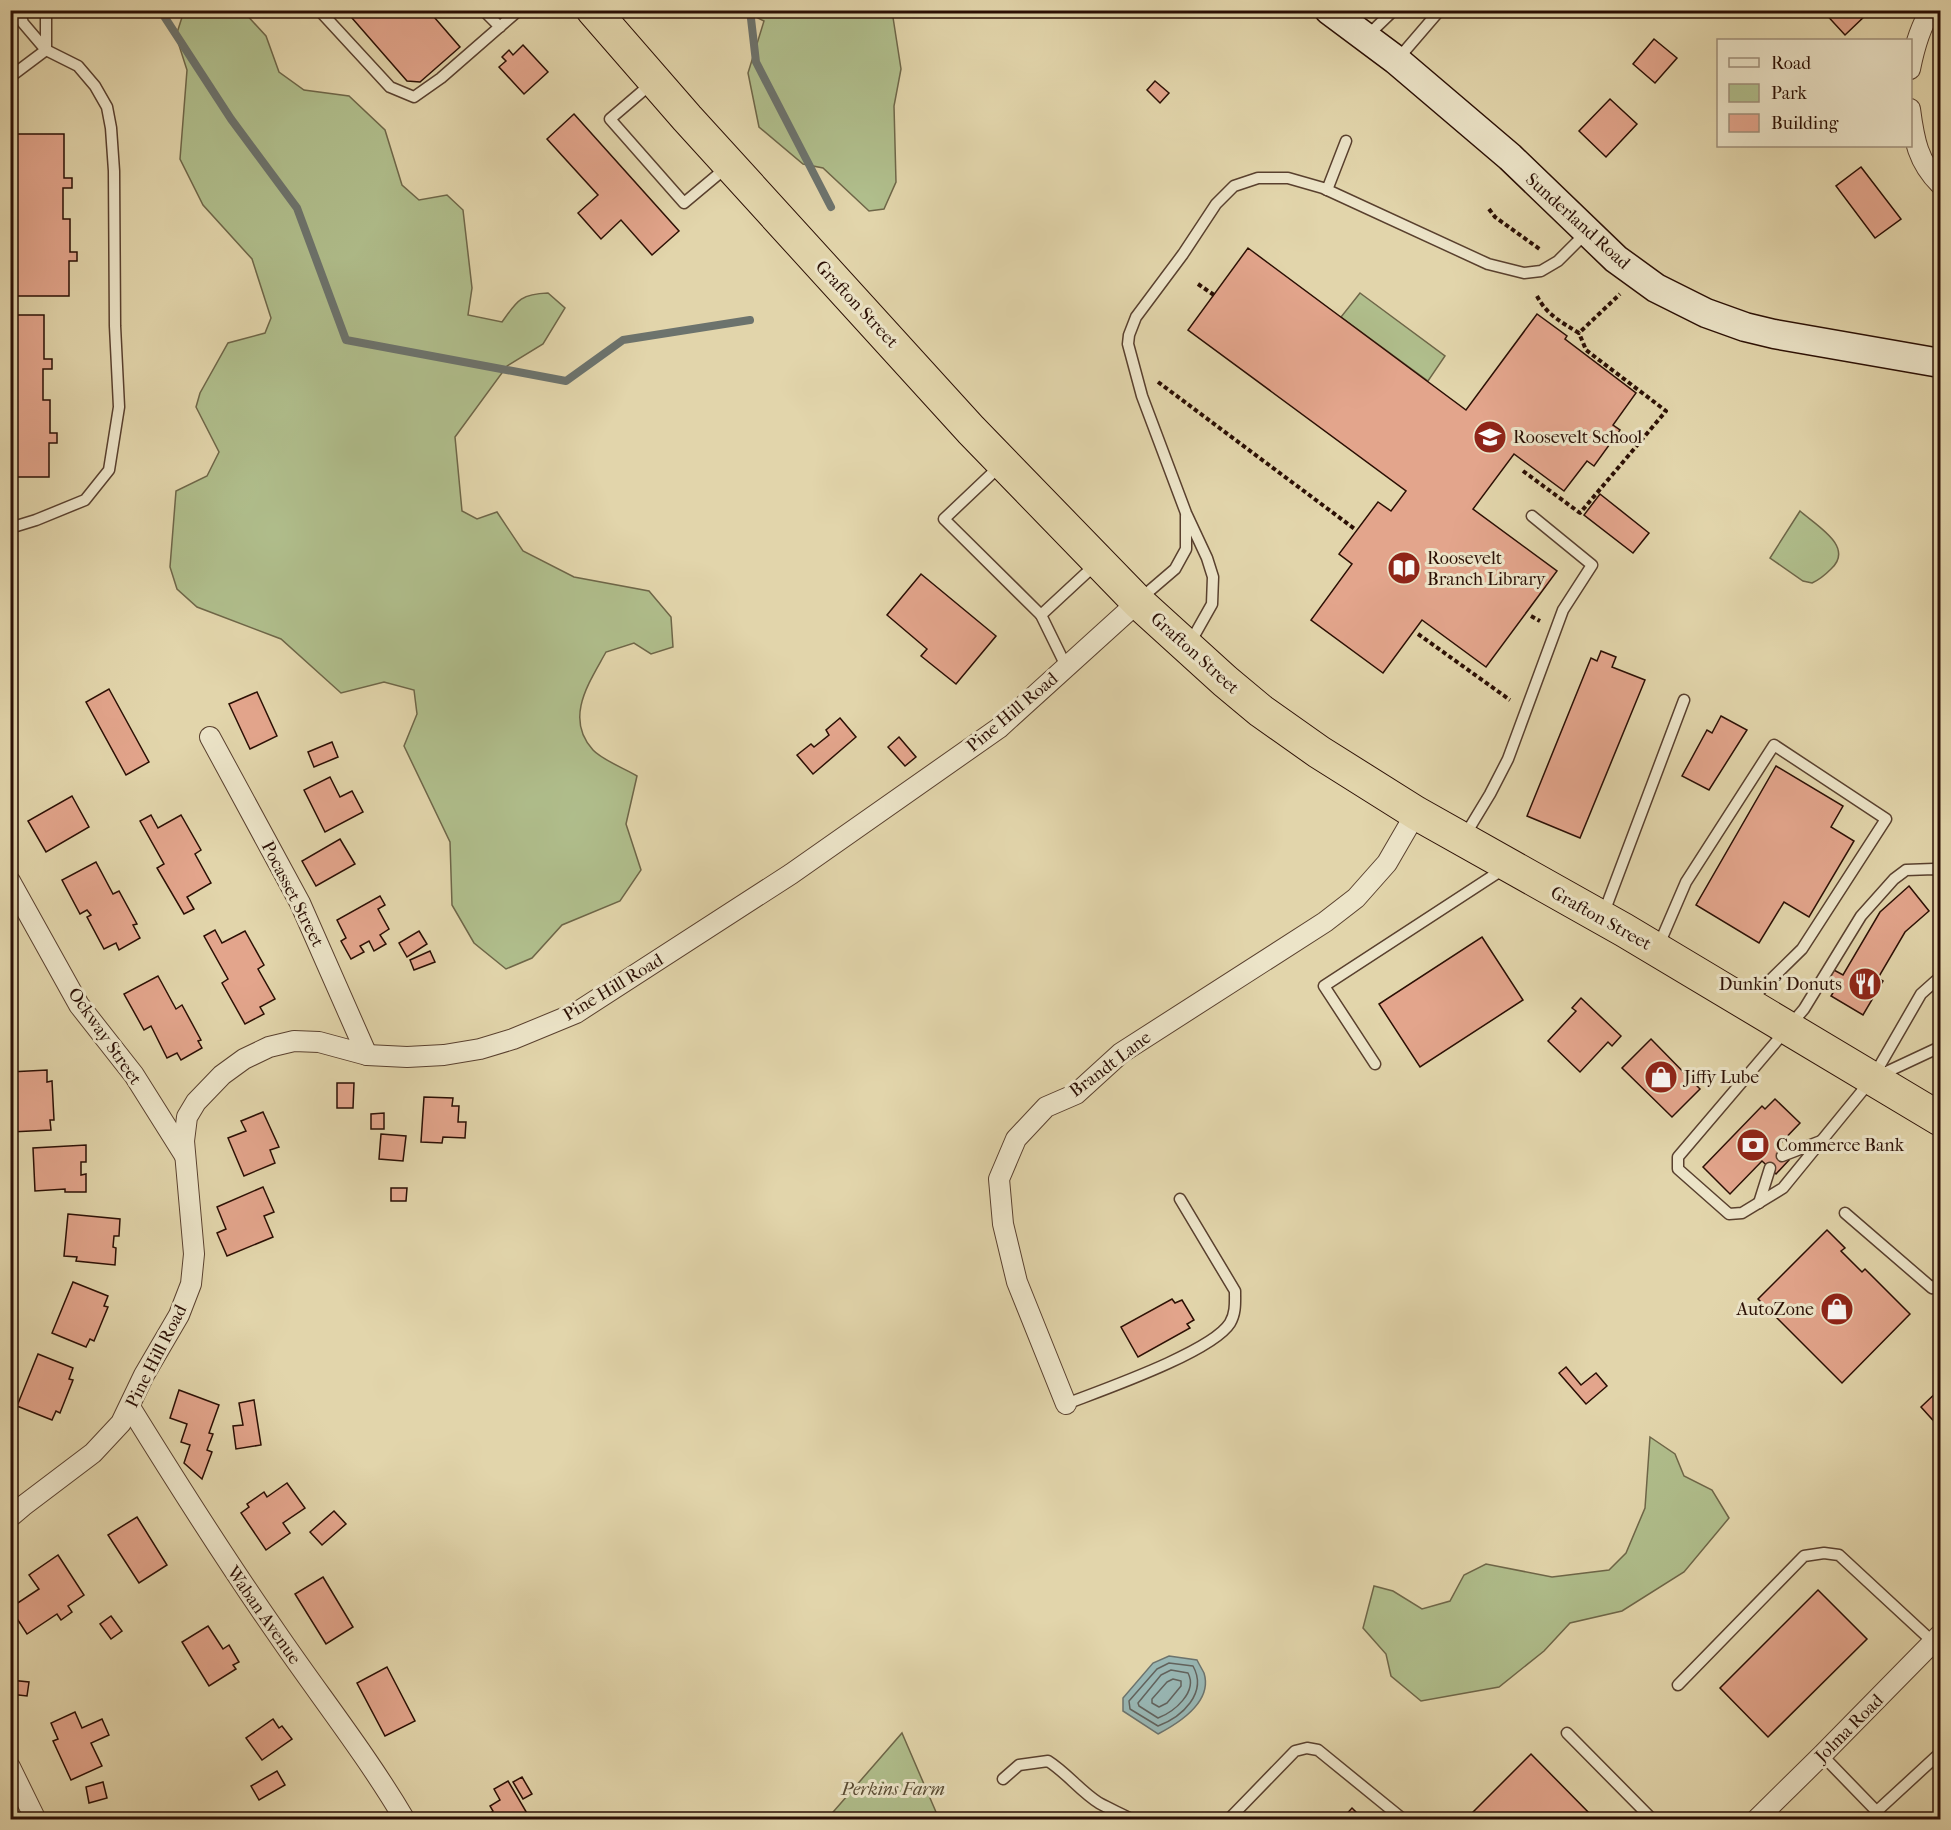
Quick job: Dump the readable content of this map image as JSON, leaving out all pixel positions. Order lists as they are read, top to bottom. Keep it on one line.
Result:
{"streets":{"highway":["Grafton Street"],"street":["Sunderland Road","Pine Hill Road","Pocasset Street","Ockway Street","Brandt Lane","Waban Avenue","Jolma Road"]},"crossings":[["Grafton Street","Pine Hill Road"],["Grafton Street","Brandt Lane"],["Pine Hill Road","Pocasset Street"],["Pine Hill Road","Ockway Street"],["Pine Hill Road","Waban Avenue"]],"parks":["Perkins Farm"],"places":{"school or university":["Roosevelt School"],"library":["Roosevelt Branch Library"],"restaurant":["Dunkin' Donuts"],"shop":["Jiffy Lube","AutoZone"],"bank":["Commerce Bank"]},"legend":["Road","Park","Building"]}
